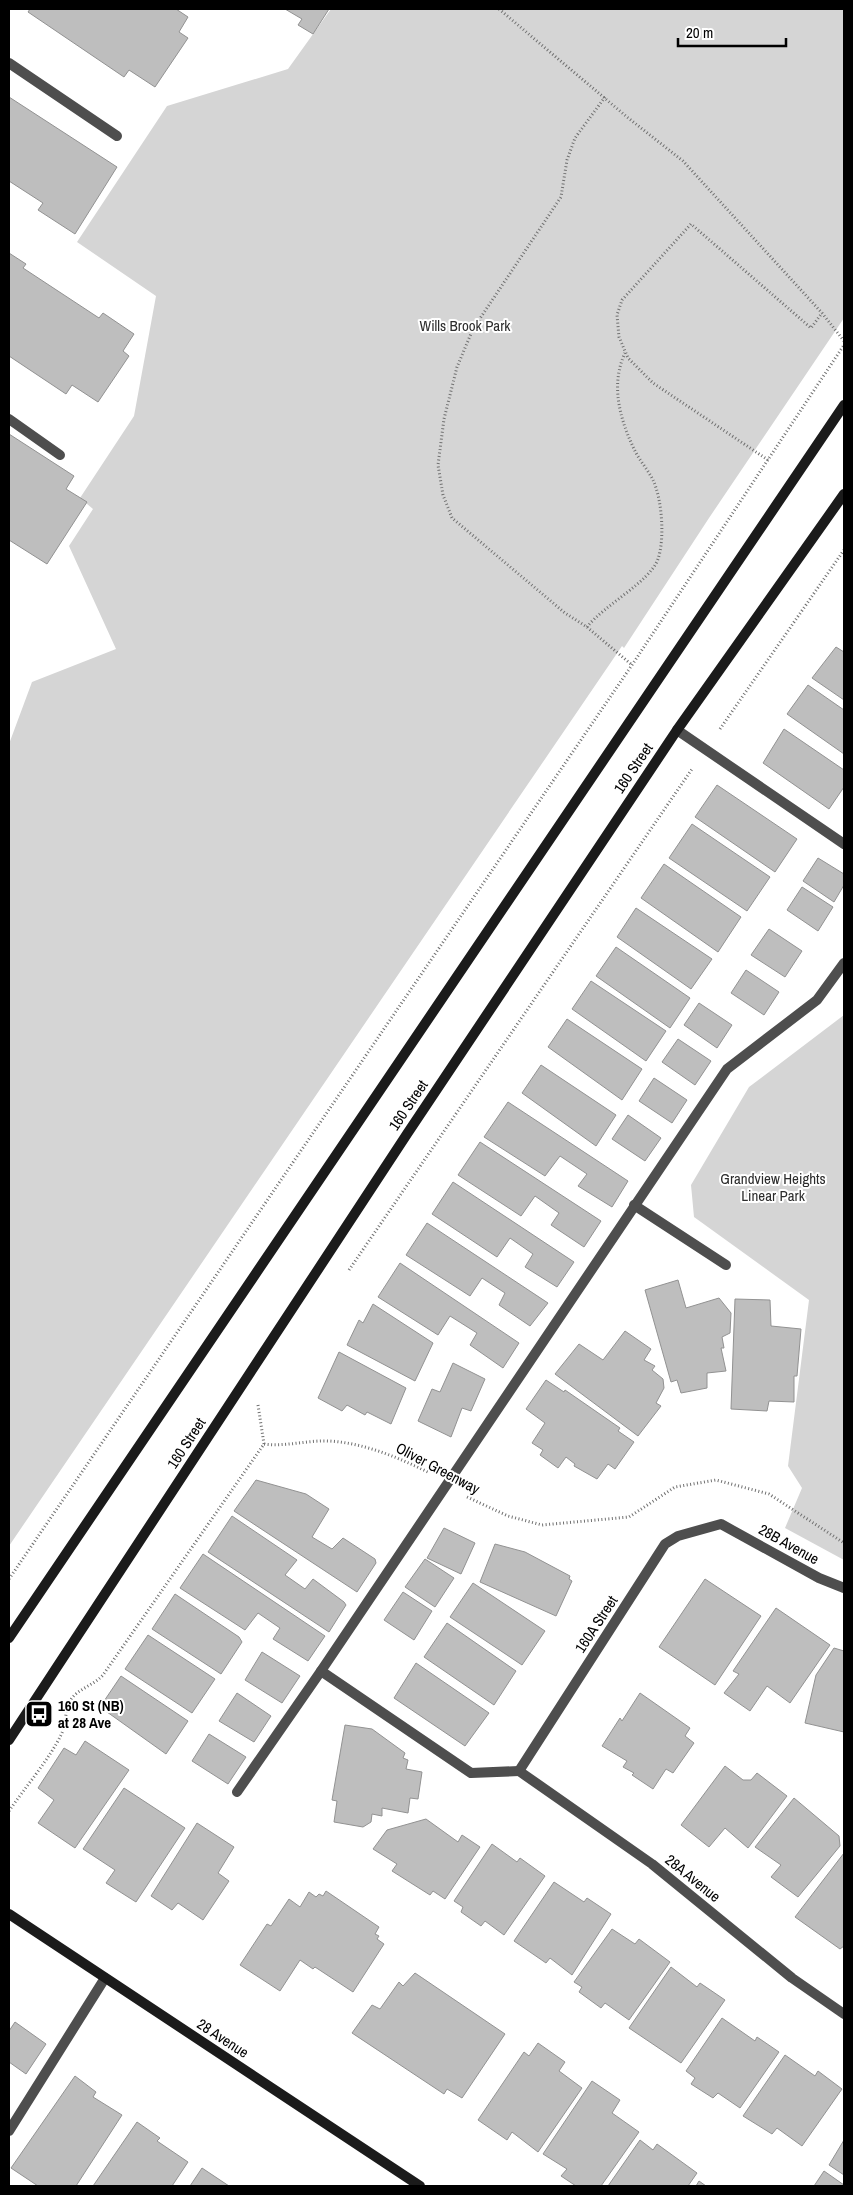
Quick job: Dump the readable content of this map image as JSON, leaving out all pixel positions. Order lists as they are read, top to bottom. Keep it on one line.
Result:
{"streets":{"main road":["160 Street","28 Avenue"],"street":["28B Avenue","160A Street","28A Avenue"],"path":["Oliver Greenway"]},"crossings":[["28B Avenue","160A Street"],["160A Street","28A Avenue"]],"parks":["Wills Brook Park","Grandview Heights Linear Park"],"places":{"bus stop":["160 St (NB) at 28 Ave"]},"scale_bar":"20 m"}
